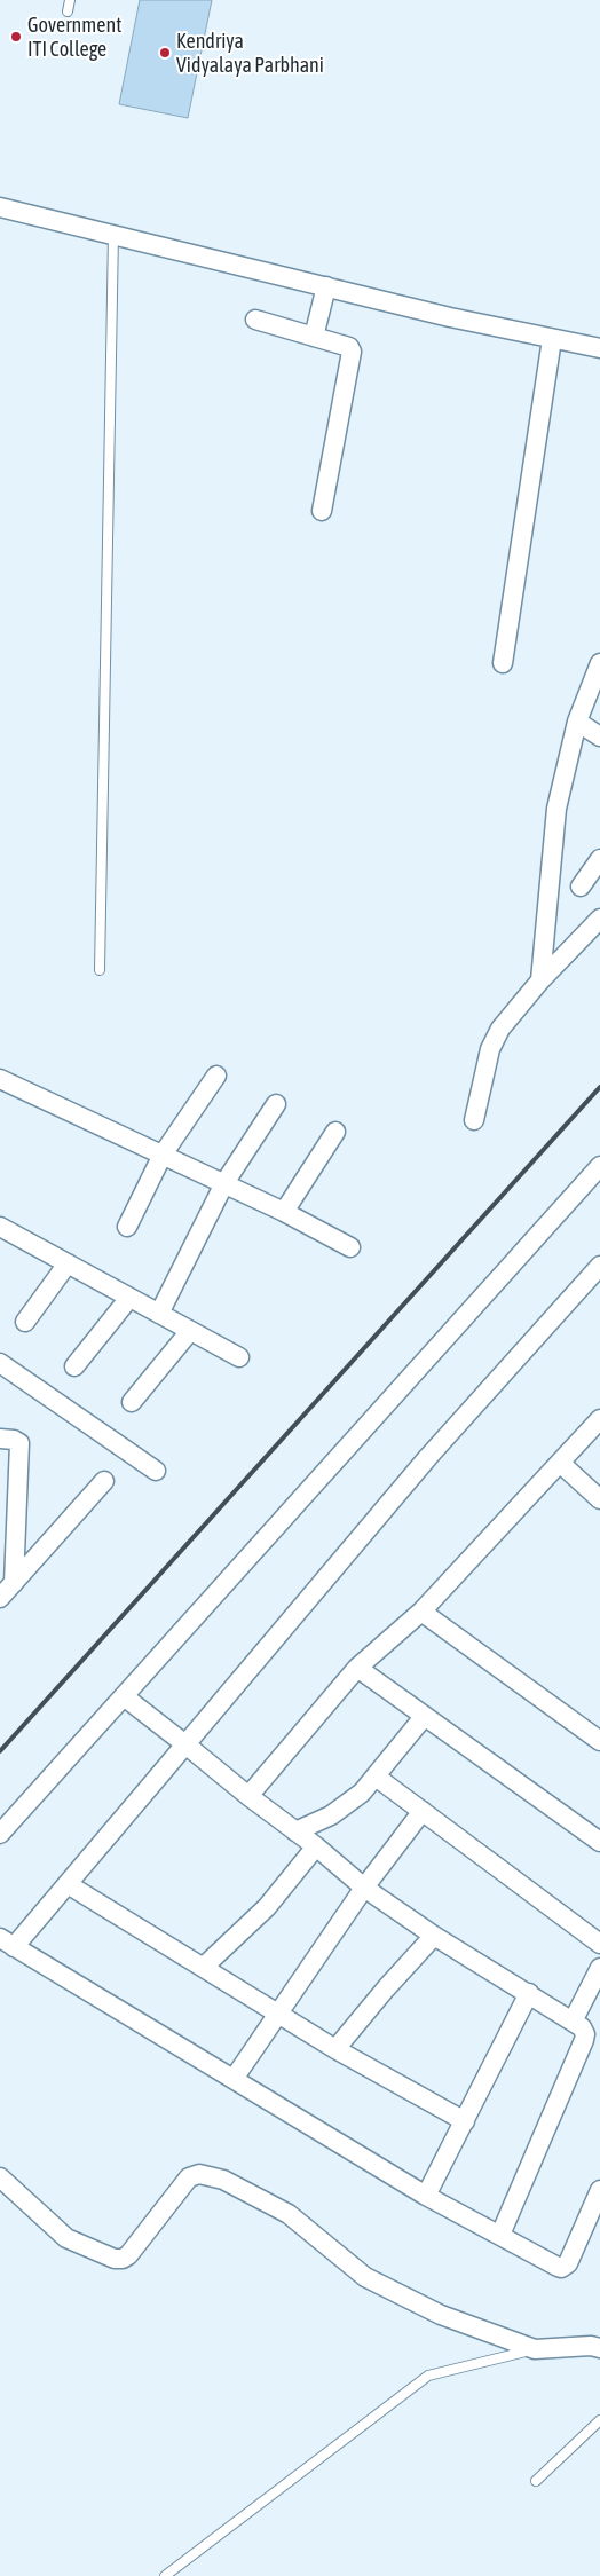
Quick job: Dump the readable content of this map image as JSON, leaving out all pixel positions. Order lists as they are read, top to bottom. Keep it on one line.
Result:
{"places":["Government ITI College","Kendriya Vidyalaya Parbhani"]}
